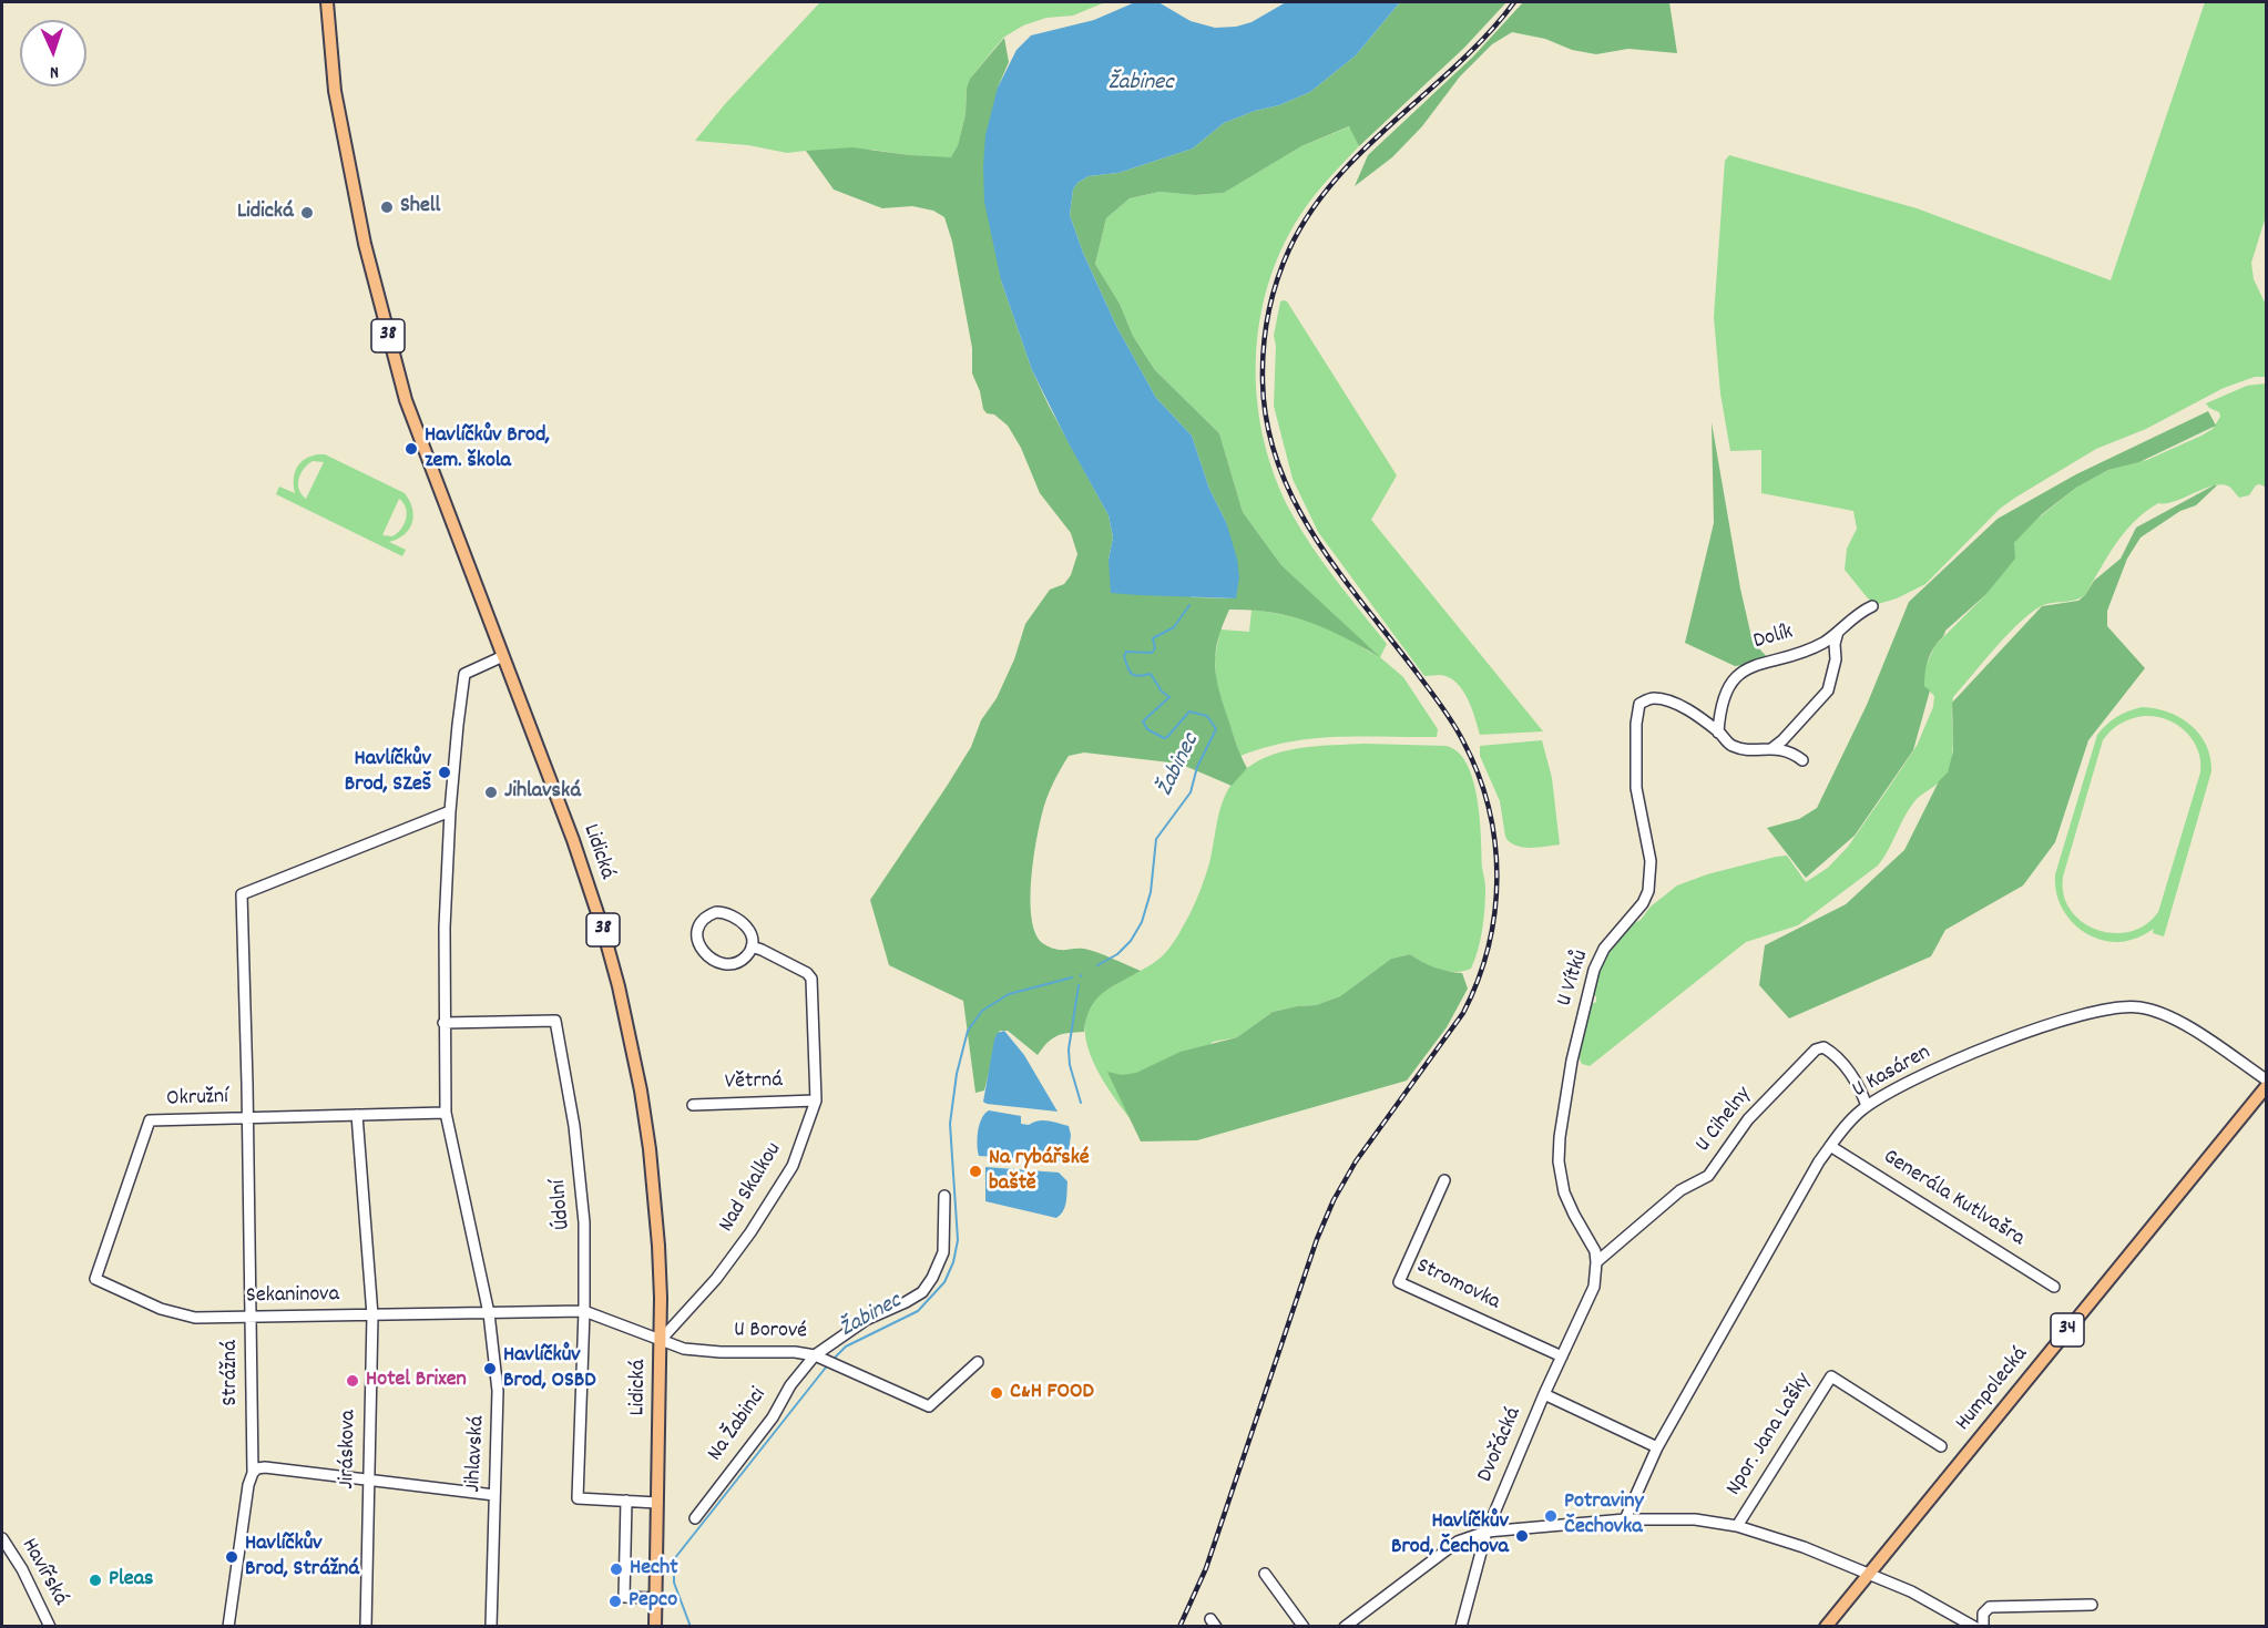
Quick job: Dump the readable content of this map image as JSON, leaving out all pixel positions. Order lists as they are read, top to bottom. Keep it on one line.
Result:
{"streets":{"main road":["38","Lidická","34","Humpolecká"],"street":["Dolík","U Vítků","U Kasáren","Větrná","Okružní","U Cihelny","Nad Skalkou","Generála Kutlvašra","Údolní","Stromovka","Sekaninova","U Borové","Strážná","Na Žabinci","Npor. Jana Lašky","Dvořácká","Jiráskova","Jihlavská","Havířská"]},"crossings":[["Dolík","U Vítků"],["Lidická","Nad Skalkou"],["Lidická","Sekaninova"],["Lidická","U Borové"],["Lidická","Jihlavská"],["U Vítků","U Cihelny"],["U Vítků","Dvořácká"],["U Kasáren","U Cihelny"],["U Kasáren","Generála Kutlvašra"],["Větrná","Nad Skalkou"],["Okružní","Sekaninova"],["Okružní","Strážná"],["Nad Skalkou","Sekaninova"],["Nad Skalkou","U Borové"],["Údolní","Sekaninova"],["Údolní","Jihlavská"],["Stromovka","Dvořácká"],["Sekaninova","U Borové"],["Sekaninova","Strážná"],["Sekaninova","Jiráskova"],["Sekaninova","Jihlavská"],["U Borové","Na Žabinci"],["Strážná","Jihlavská"]],"water":["Žabinec"],"places":["Shell","Lidická","Havlíčkův Brod, zem. škola","Havlíčkův Brod, SZeŠ","Jihlavská","Na rybářské baště","Havlíčkův Brod, OSBD","Hotel Brixen","C&H FOOD","Potraviny Čechovka","Havlíčkův Brod, Čechova","Havlíčkův Brod, Strážná","Hecht","Pleas","Pepco"],"north":"bottom"}
